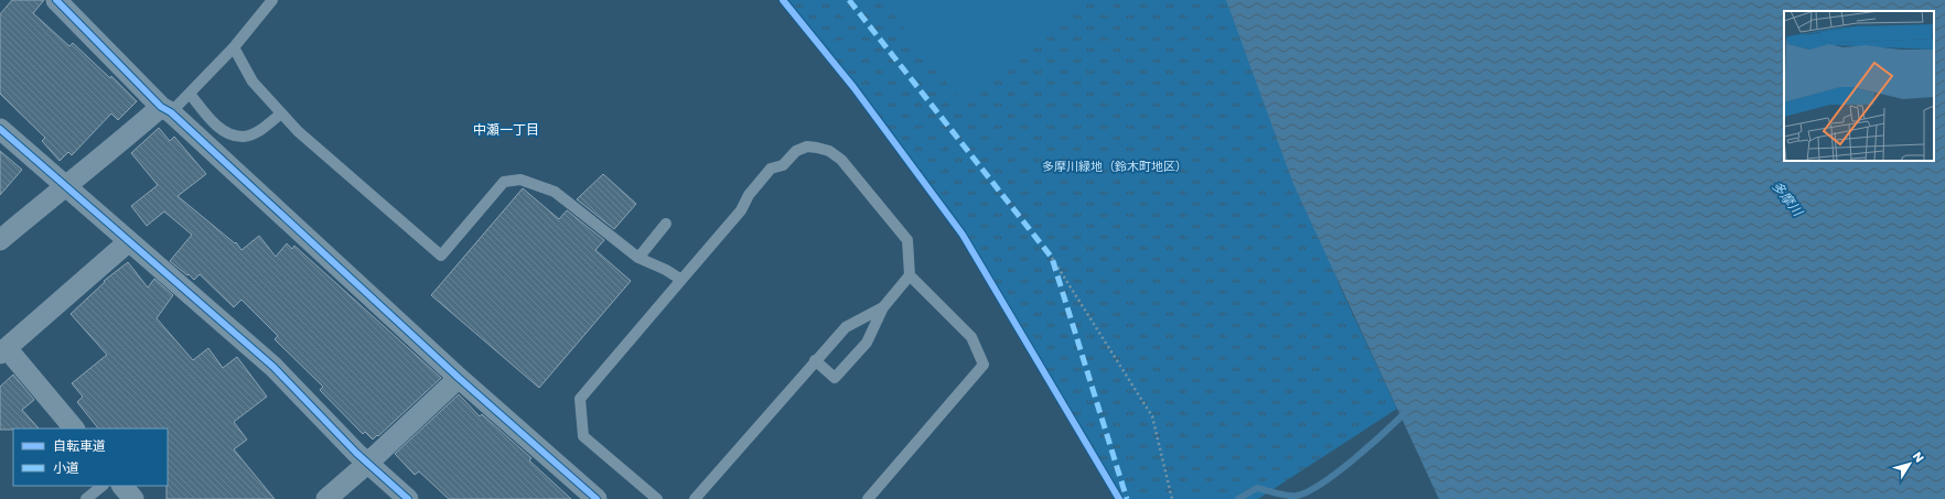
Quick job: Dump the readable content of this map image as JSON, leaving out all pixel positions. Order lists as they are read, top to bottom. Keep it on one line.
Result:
{"districts":["中瀬一丁目"],"water":["多摩川"],"parks":["多摩川緑地（鈴木町地区）"],"legend":["自転車道","小道"],"north":"top right"}
